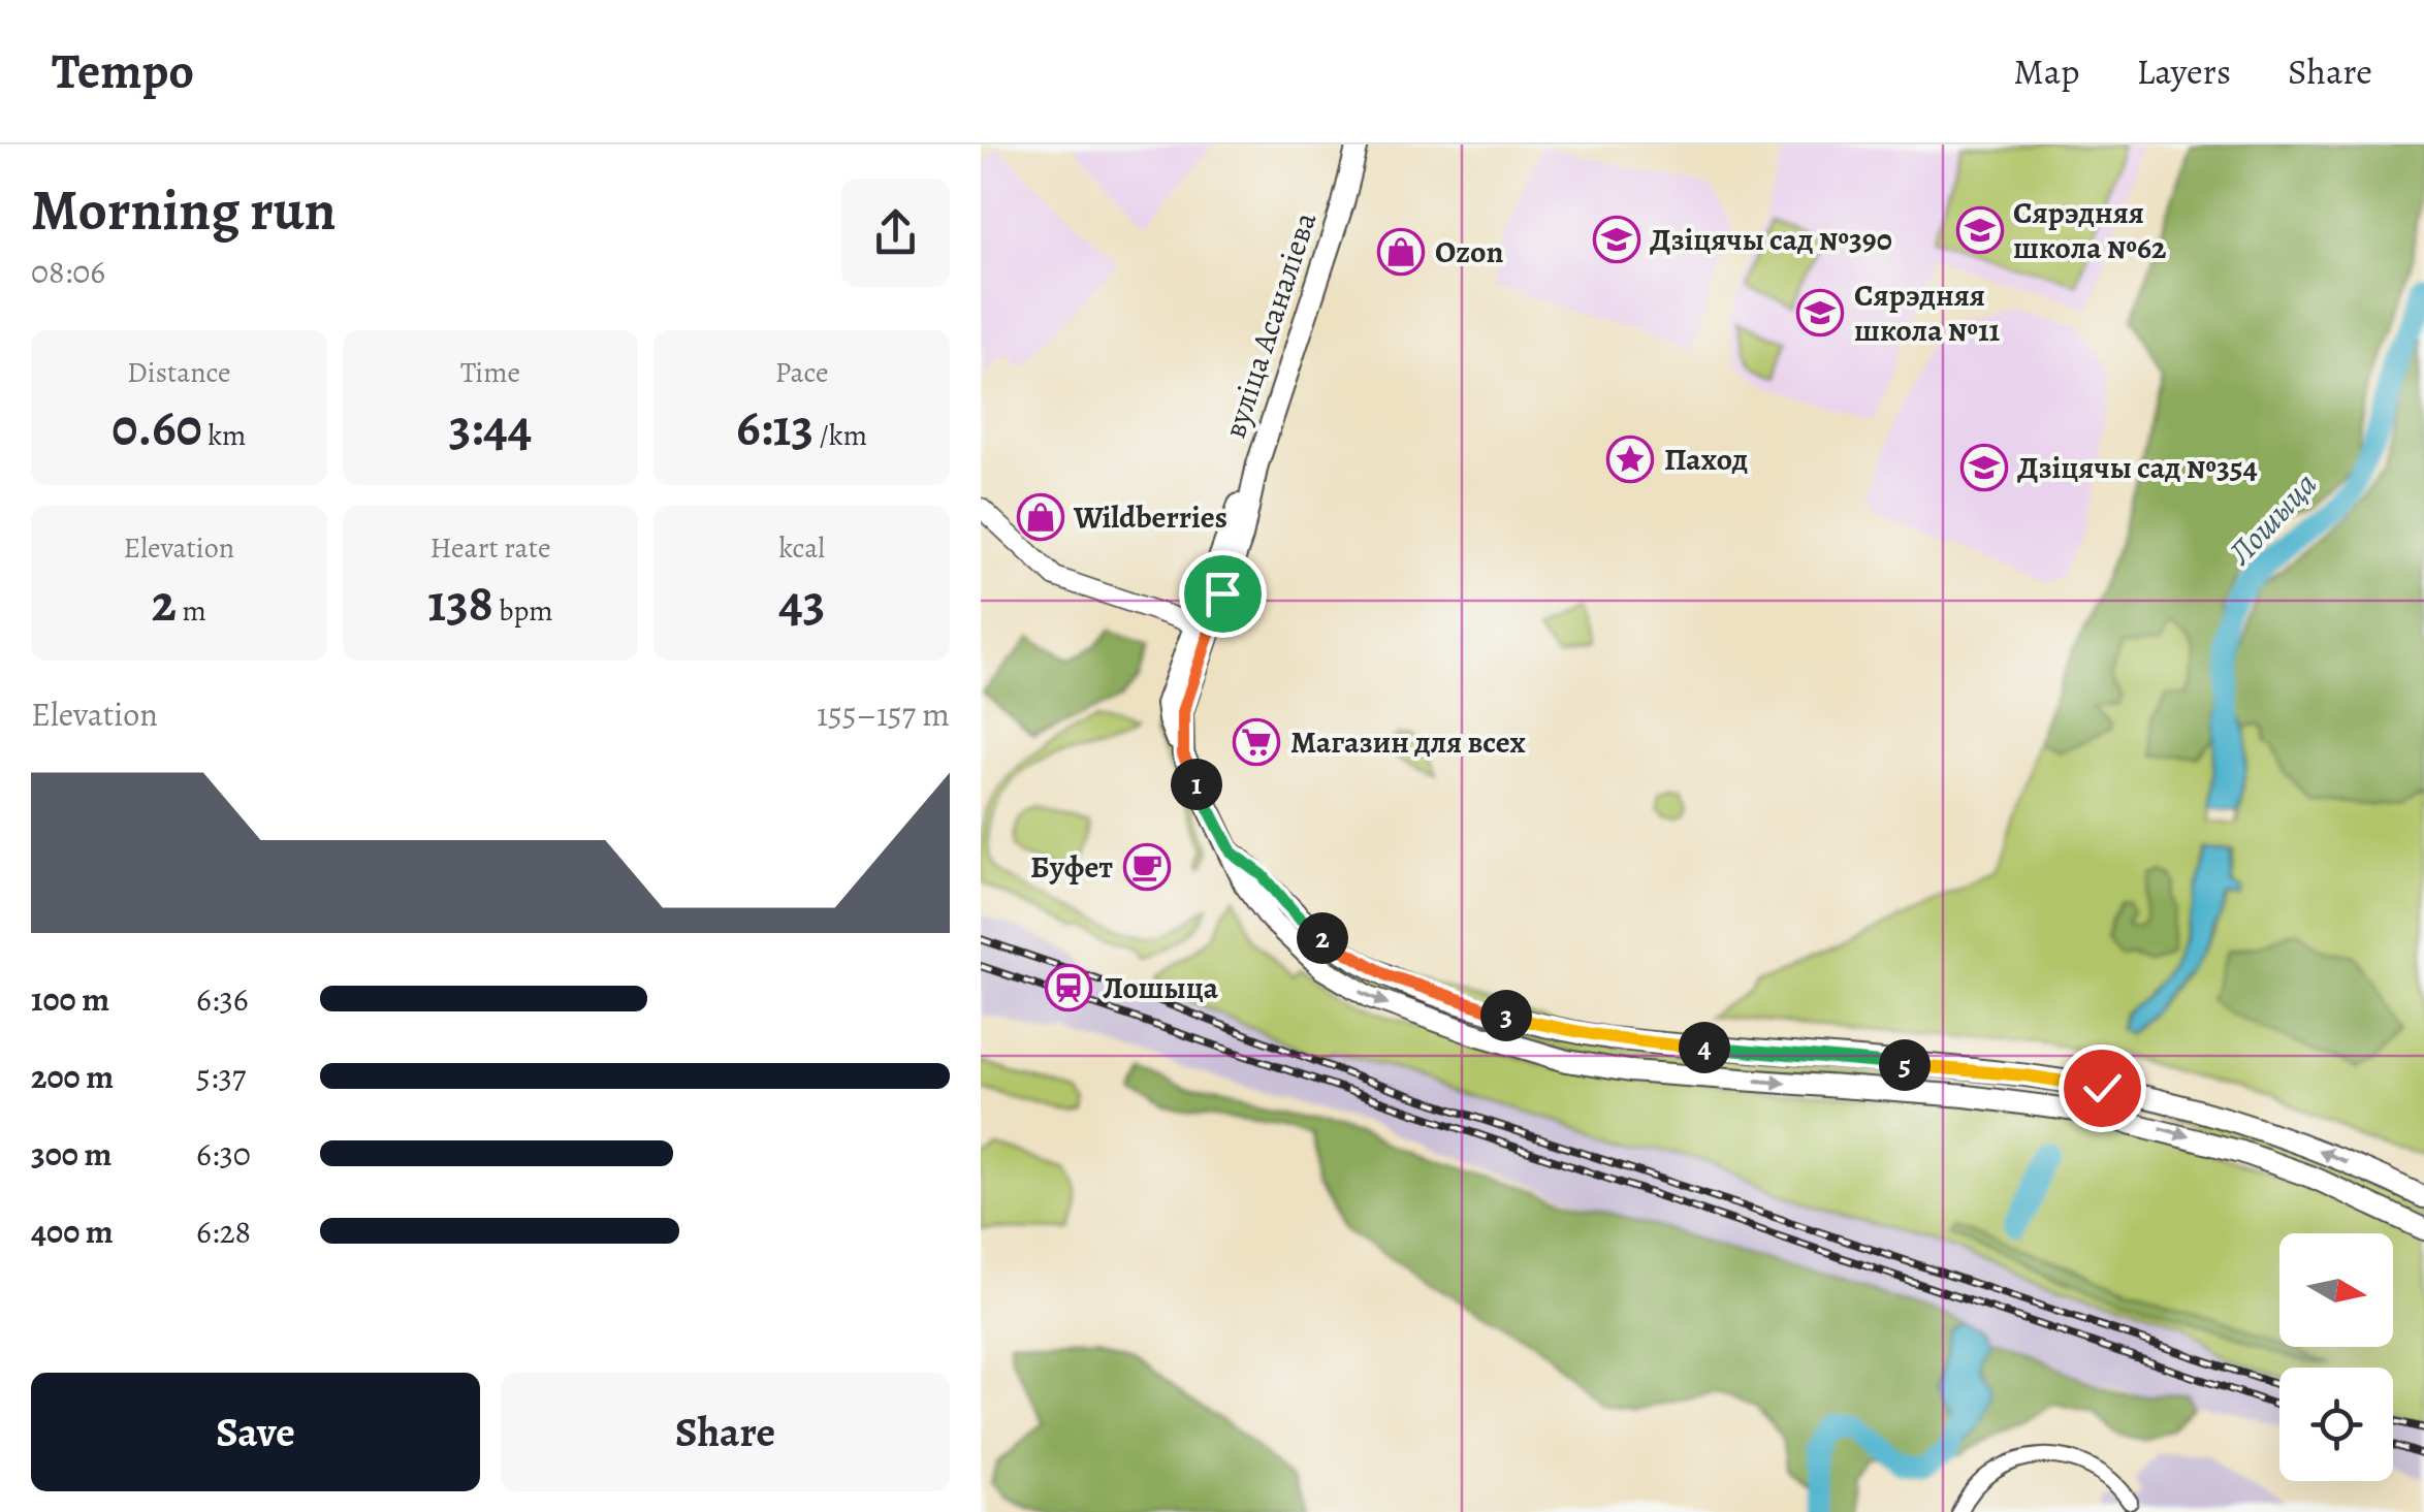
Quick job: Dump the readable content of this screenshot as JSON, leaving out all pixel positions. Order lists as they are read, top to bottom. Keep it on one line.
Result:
{"streets":{"main road":["вуліца Асаналіева"]},"water":["Лошыца"],"places":{"school or university":["Сярэдняя школа №62","Дзіцячы сад №390","Сярэдняя школа №11","Дзіцячы сад №354"],"shop":["Ozon","Wildberries"],"place":["Паход"],"supermarket":["Магазин для всех"],"cafe":["Буфет"],"station":["Лошыца"]},"north":"right","page":{"header":"Tempo","nav":["Map","Layers","Share"],"heading":["Morning run","08:06"],"stats":[["Distance","0.60 km"],["Time","3:44"],["Pace","6:13 /km"],["Elevation","2 m"],["Heart rate","138 bpm"],["kcal","43"]],"chart":["Elevation","155–157 m"],"pins":["1","2","3","4","5"],"list":[{"name":"100 m","note":"6:36"},{"name":"200 m","note":"5:37"},{"name":"300 m","note":"6:30"},{"name":"400 m","note":"6:28"}],"buttons":["Save","Share"]}}
